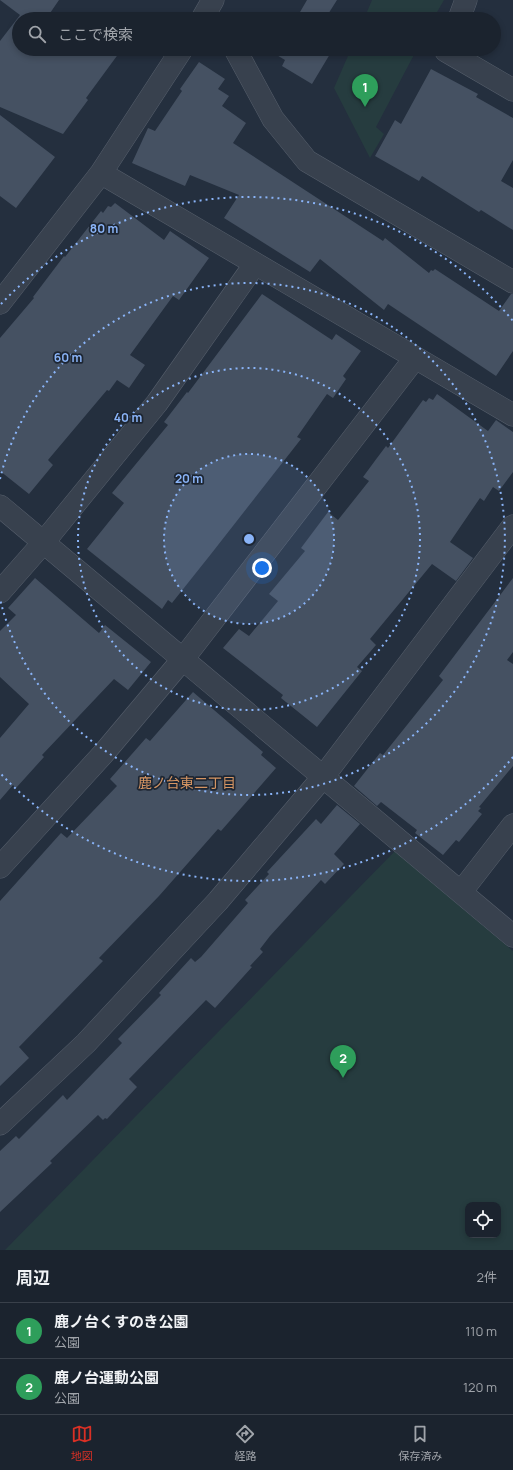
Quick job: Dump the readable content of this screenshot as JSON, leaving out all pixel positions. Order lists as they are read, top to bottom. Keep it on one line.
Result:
{"districts":["鹿ノ台東二丁目"],"page":{"search":"ここで検索","pins":["1","2"],"heading":["周辺","2件"],"list":[{"mark":"1","name":"鹿ノ台くすのき公園","note":"公園","value":"110 m"},{"mark":"2","name":"鹿ノ台運動公園","note":"公園","value":"120 m"}],"nav":["地図","経路","保存済み"]},"rings":["80 m","60 m","40 m","20 m"]}
